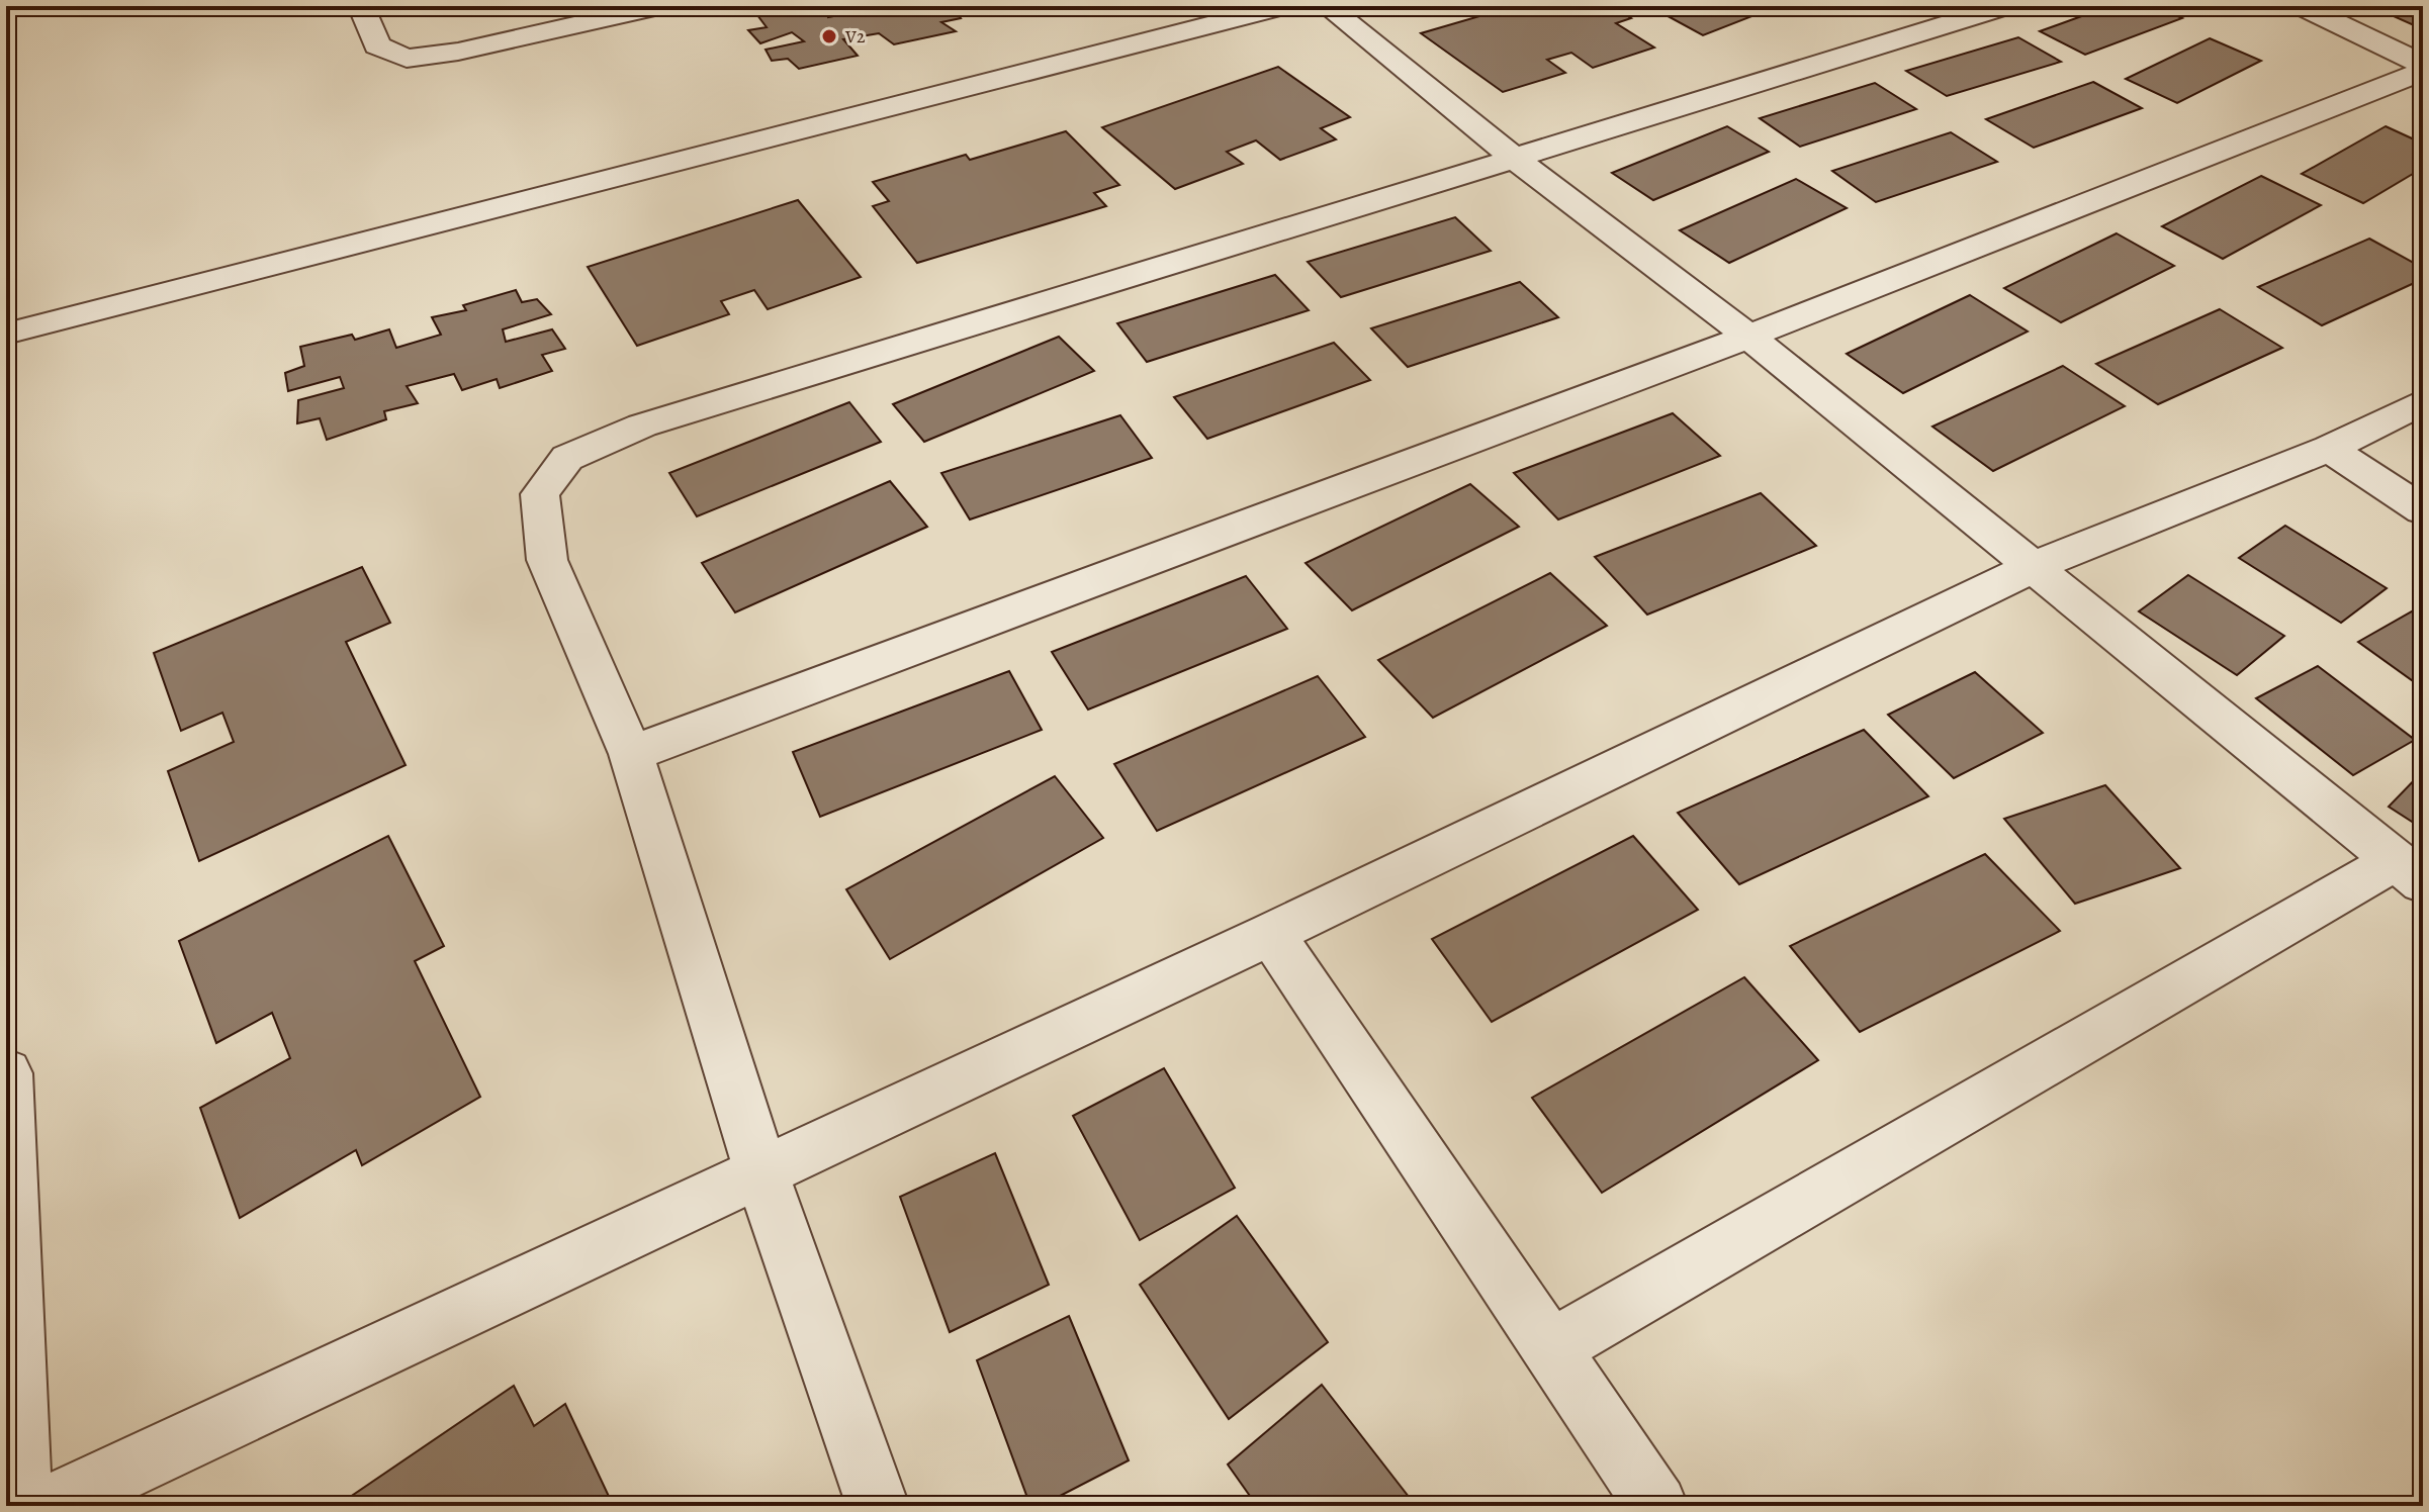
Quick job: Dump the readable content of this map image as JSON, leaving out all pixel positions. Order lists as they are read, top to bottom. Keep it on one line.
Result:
{"places":["V2"]}
